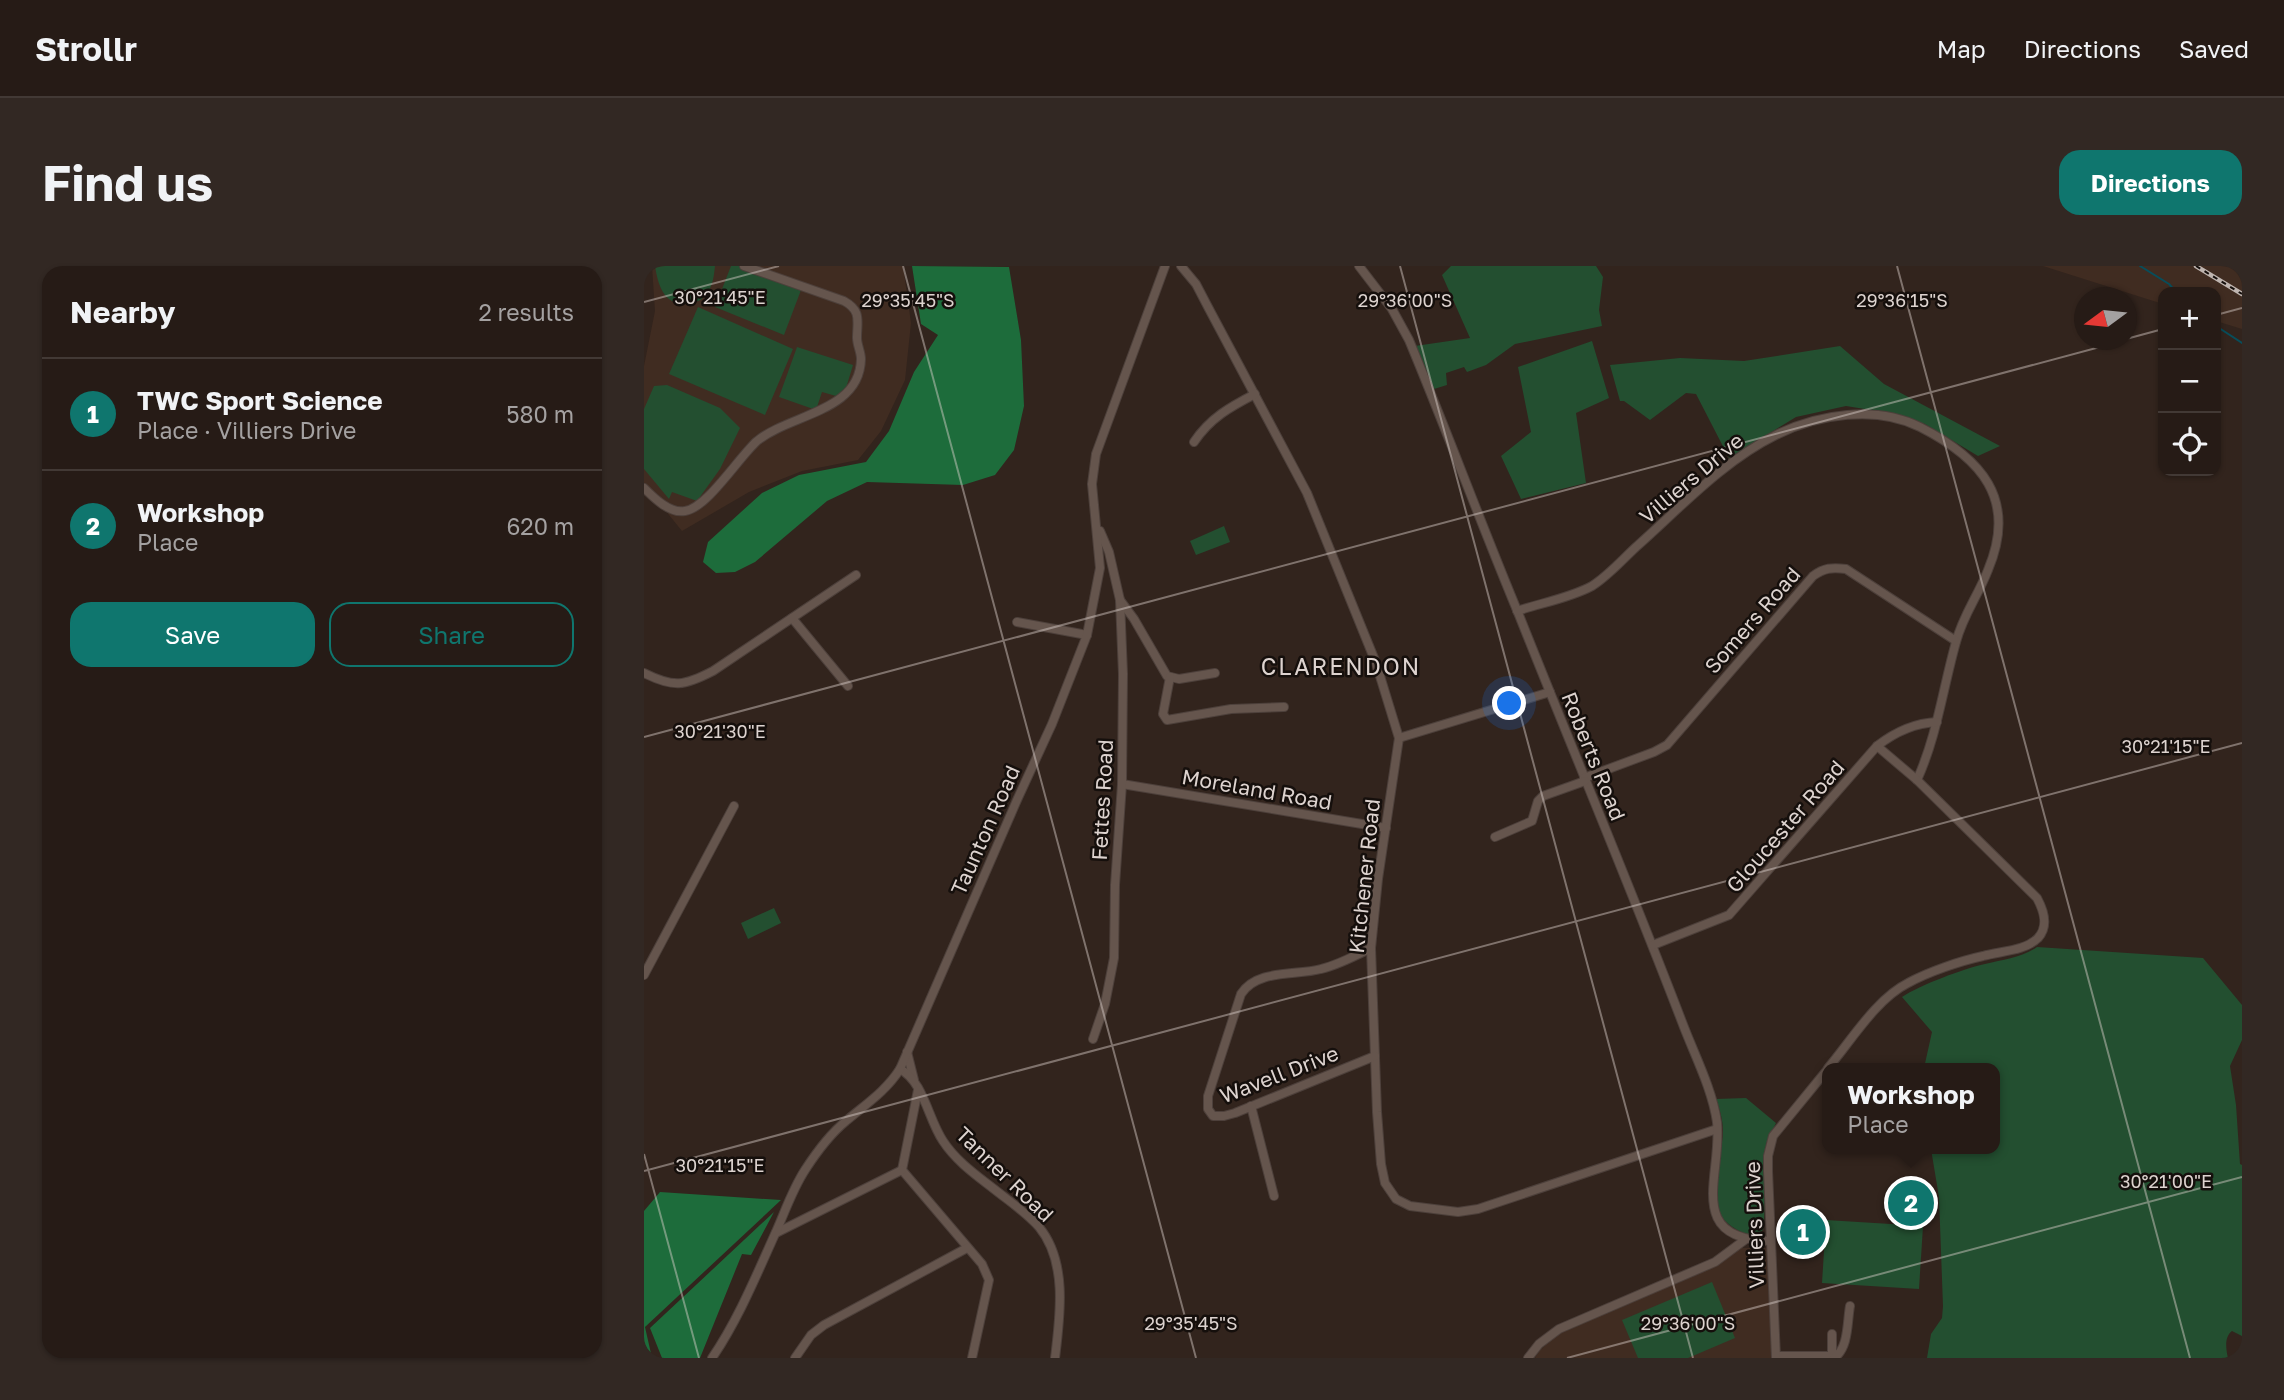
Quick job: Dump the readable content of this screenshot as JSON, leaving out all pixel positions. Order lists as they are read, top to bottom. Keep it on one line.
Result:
{"streets":{"street":["Villiers Drive","Somers Road","Roberts Road","Moreland Road","Fettes Road","Gloucester Road","Taunton Road","Kitchener Road","Wavell Drive","Tanner Road"]},"crossings":[["Villiers Drive","Somers Road"],["Villiers Drive","Roberts Road"],["Villiers Drive","Gloucester Road"],["Somers Road","Roberts Road"],["Roberts Road","Gloucester Road"],["Roberts Road","Kitchener Road"],["Moreland Road","Fettes Road"],["Moreland Road","Kitchener Road"],["Fettes Road","Taunton Road"],["Taunton Road","Tanner Road"],["Kitchener Road","Wavell Drive"]],"districts":["CLARENDON"],"north":"left","page":{"header":"Strollr","nav":["Map","Directions","Saved"],"buttons":["Directions",["Save","Share"]],"title":"Find us","heading":["Nearby","2 results"],"map_buttons":["+","−"],"list":[{"mark":"1","name":"TWC Sport Science","note":"Place · Villiers Drive","value":"580 m"},{"mark":"2","name":"Workshop","note":"Place","value":"620 m"}],"popup":["Workshop","Place"],"pins":["2","1"]},"coordinates":["30°21'45\"E","29°35'45\"S","29°36'00\"S","29°36'15\"S","30°21'30\"E","30°21'15\"E","30°21'00\"E"]}
